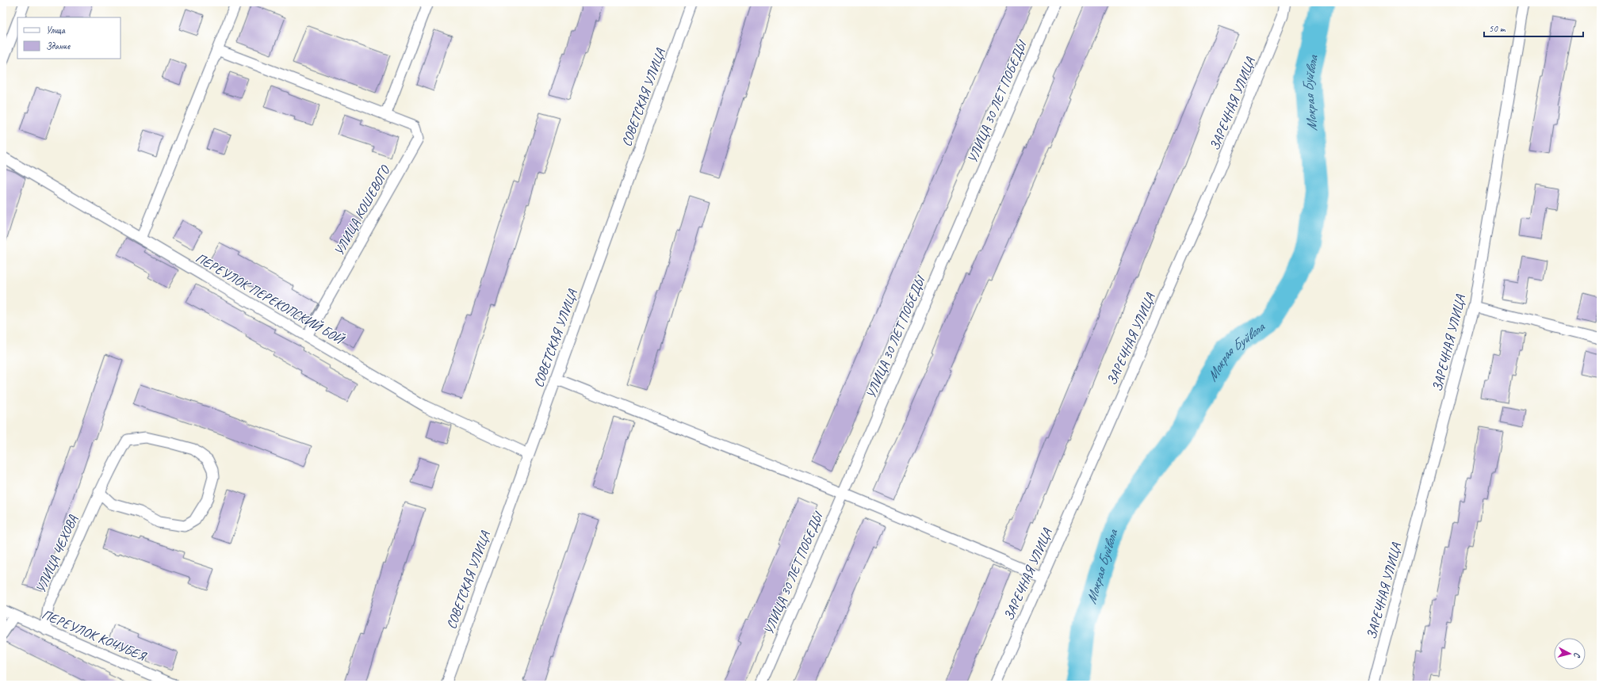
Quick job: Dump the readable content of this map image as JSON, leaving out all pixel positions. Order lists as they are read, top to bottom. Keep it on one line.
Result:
{"streets":{"street":["СОВЕТСКАЯ УЛИЦА","УЛИЦА 30 ЛЕТ ПОБЕДЫ","ЗАРЕЧНАЯ УЛИЦА","УЛИЦА КОШЕВОГО","ПЕРЕУЛОК ПЕРЕКОПСКИЙ БОЙ","УЛИЦА ЧЕХОВА","ПЕРЕУЛОК КОЧУБЕЯ"]},"crossings":[["СОВЕТСКАЯ УЛИЦА","ПЕРЕУЛОК ПЕРЕКОПСКИЙ БОЙ"],["УЛИЦА КОШЕВОГО","ПЕРЕУЛОК ПЕРЕКОПСКИЙ БОЙ"],["УЛИЦА ЧЕХОВА","ПЕРЕУЛОК КОЧУБЕЯ"]],"water":["Мокрая Буйвола"],"legend":["Улица","Здание"],"scale_bar":"50 m","north":"right"}
